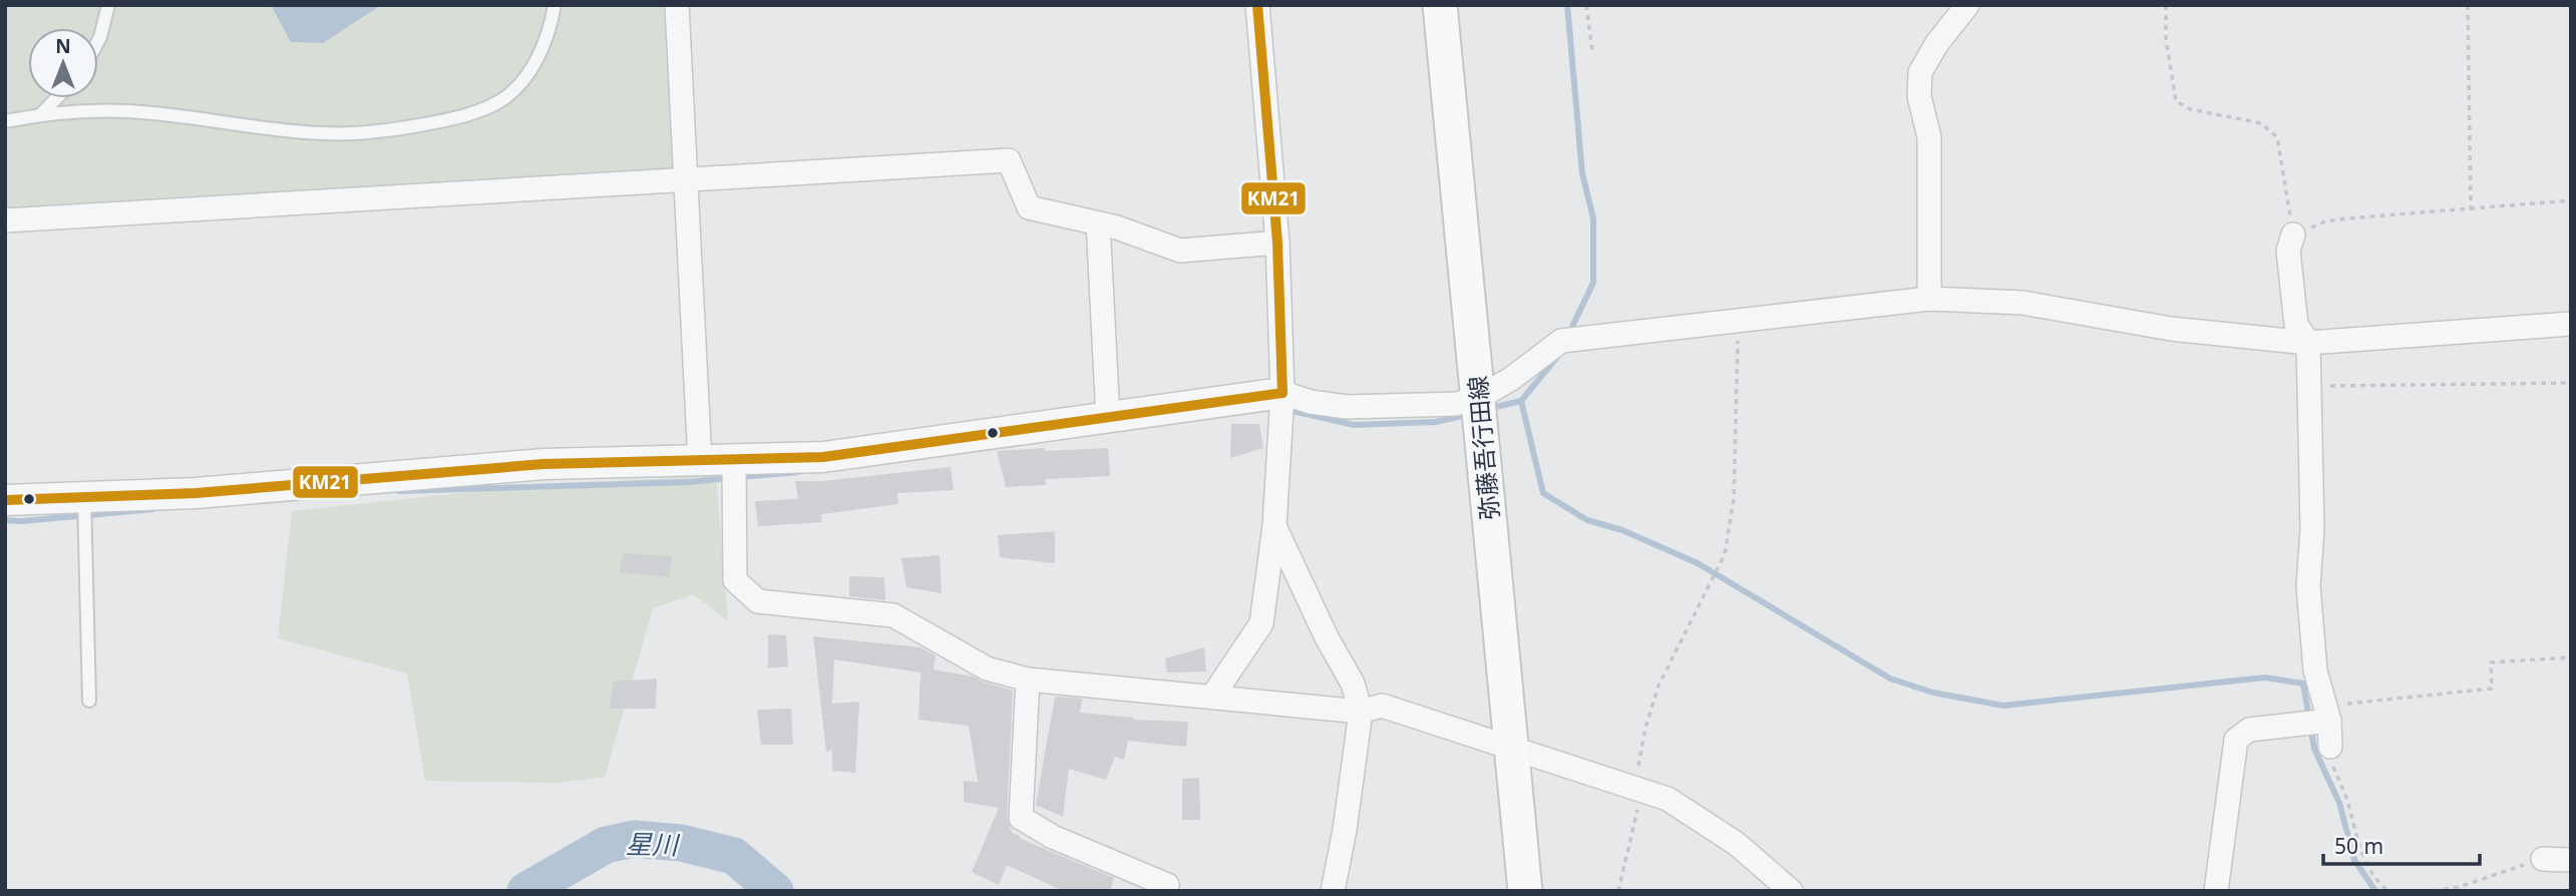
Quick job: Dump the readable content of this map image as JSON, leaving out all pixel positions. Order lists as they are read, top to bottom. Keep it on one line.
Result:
{"streets":{"main road":["弥藤吾行田線"]},"water":["星川"],"lines":["transit line KM21"],"scale_bar":"50 m","north":"top"}
